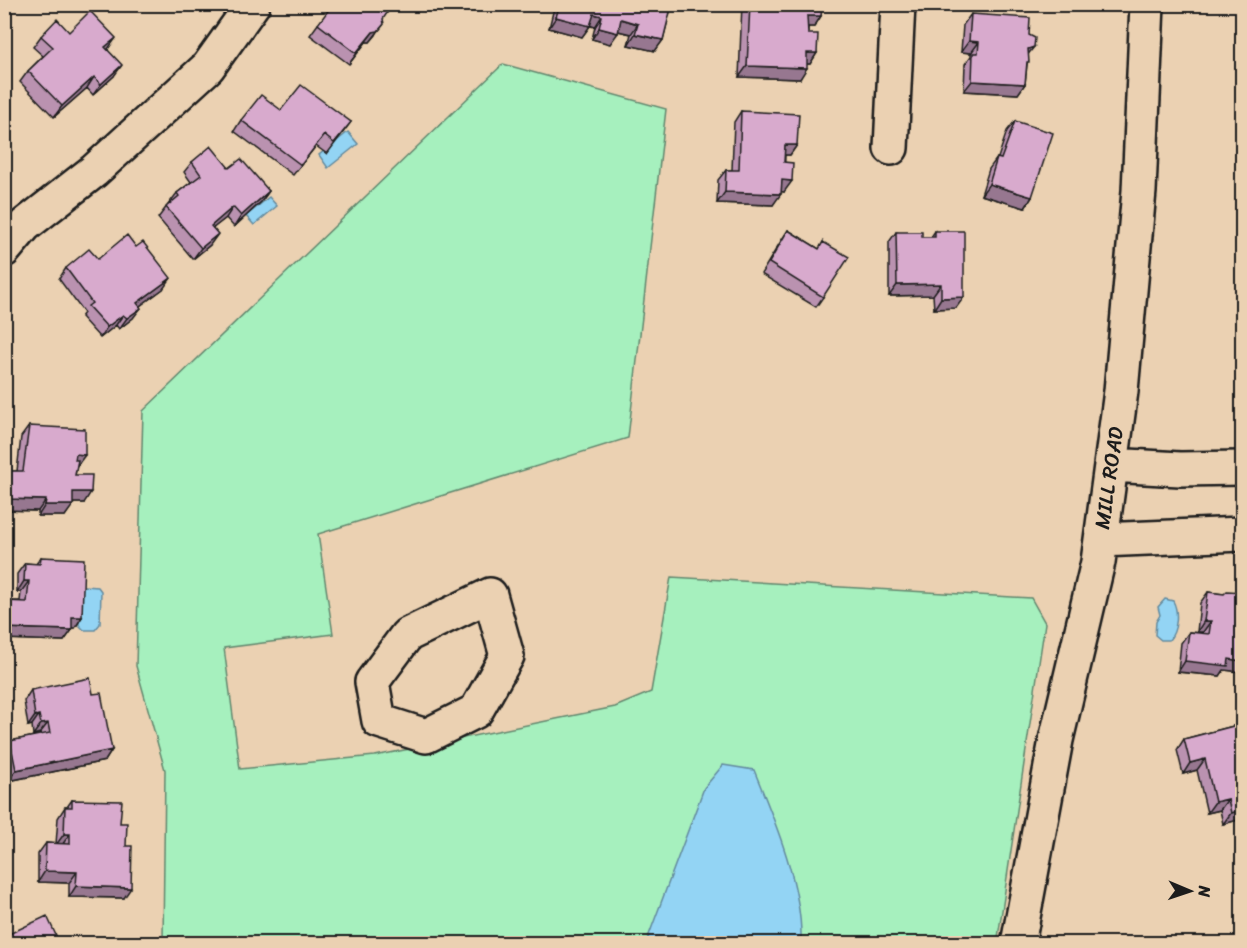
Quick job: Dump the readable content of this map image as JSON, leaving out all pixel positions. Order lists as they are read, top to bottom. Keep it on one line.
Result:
{"streets":{"street":["MILL ROAD"]},"north":"right"}
